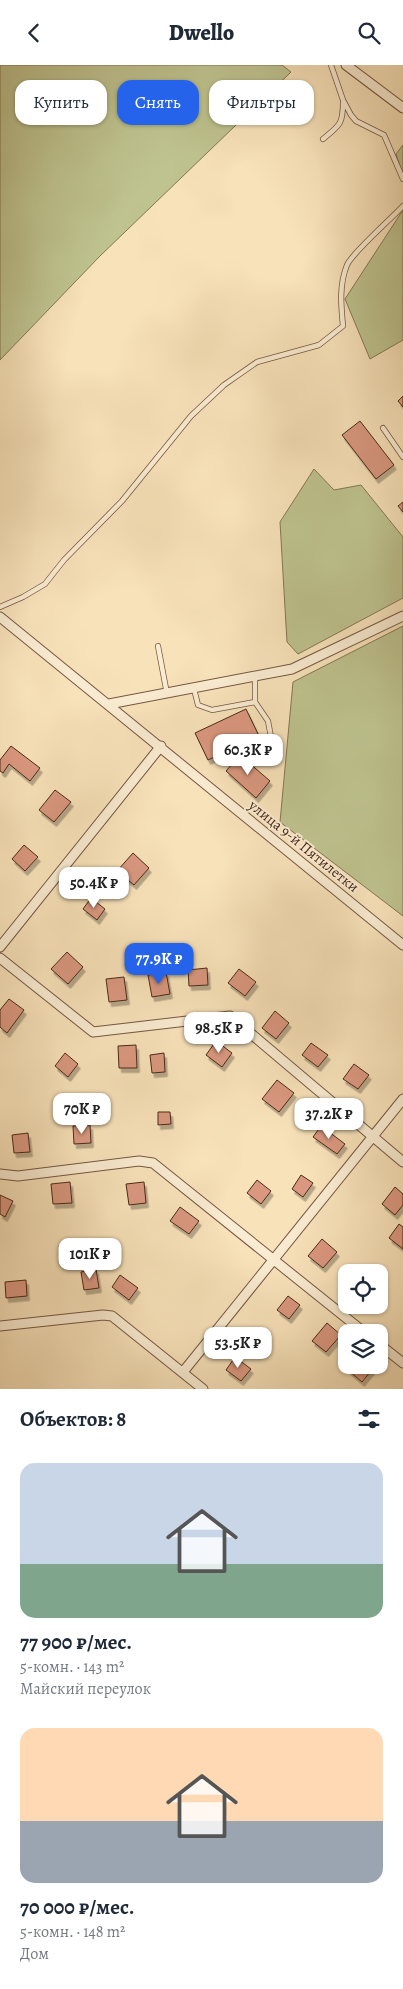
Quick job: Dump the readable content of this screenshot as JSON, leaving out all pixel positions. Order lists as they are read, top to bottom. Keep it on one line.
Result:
{"streets":{"street":["улица 9-й Пятилетки"]},"page":{"header":"Dwello","chip":["Купить","Снять","Фильтры"],"price":["60.3K ₽","50.4K ₽","77.9K ₽","98.5K ₽","70K ₽","37.2K ₽","101K ₽","53.5K ₽"],"heading":"Объектов: 8","list":[{"name":"77 900 ₽/мес.","note":"5-комн. · 143 m² · Майский переулок"},{"name":"70 000 ₽/мес.","note":"5-комн. · 148 m² · Дом"}]}}
